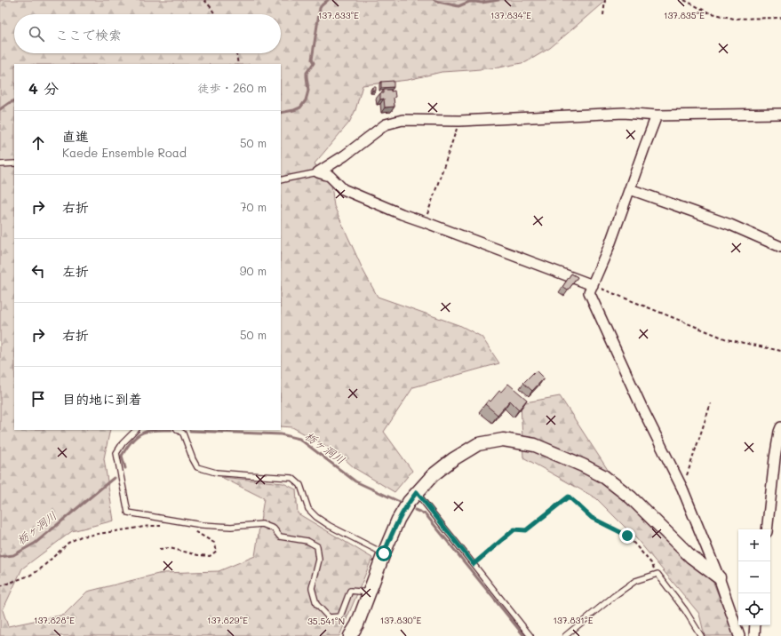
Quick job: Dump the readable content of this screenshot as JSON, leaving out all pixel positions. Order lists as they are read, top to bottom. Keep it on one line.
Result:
{"water":["栃ヶ洞川"],"page":{"search":"ここで検索","heading":["4 分","徒歩 · 260 m"],"list":[["直進","Kaede Ensemble Road","50 m"],["右折","70 m"],["左折","90 m"],["右折","50 m"],"目的地に到着"],"map_buttons":["+","−"]},"coordinates":["137.833°E","137.834°E","137.835°E","137.828°E","137.829°E","137.830°E","137.831°E","35.541°N"]}
